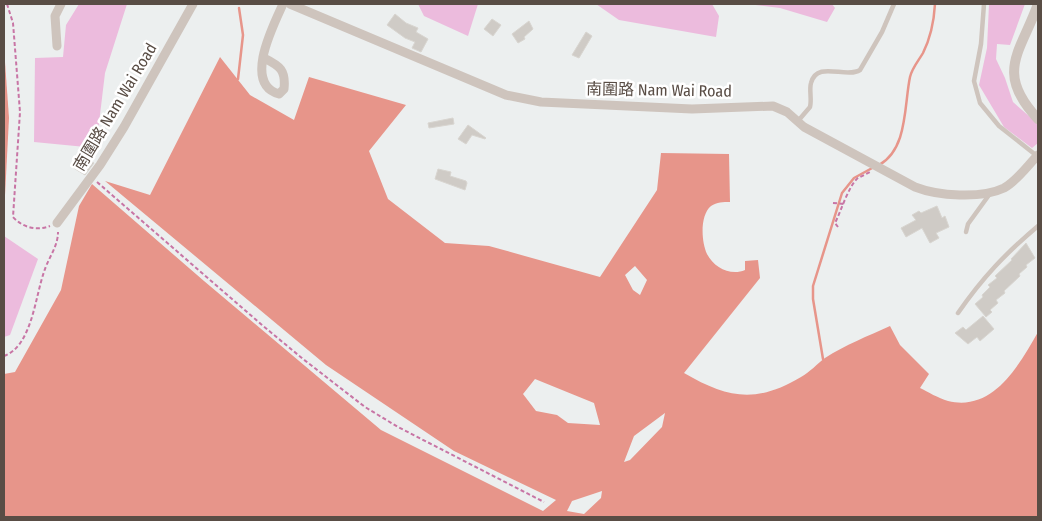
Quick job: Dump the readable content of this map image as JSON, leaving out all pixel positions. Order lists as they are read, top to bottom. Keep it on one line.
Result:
{"streets":{"street":["南圍路 Nam Wai Road"]}}
